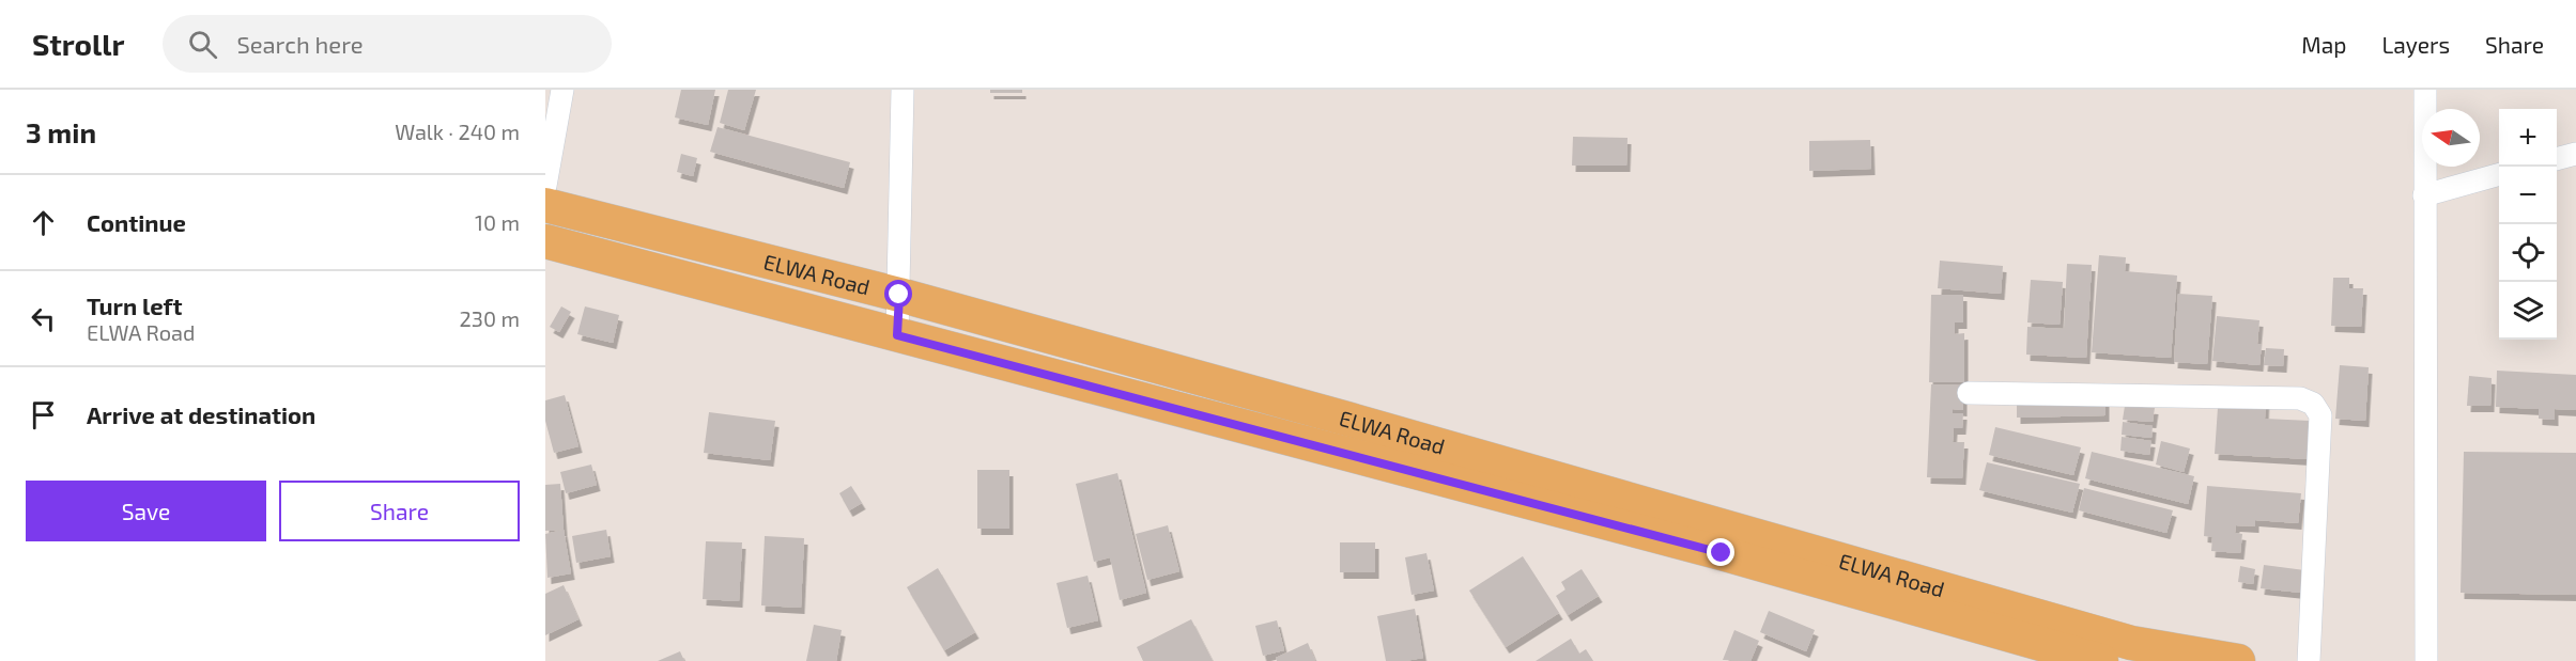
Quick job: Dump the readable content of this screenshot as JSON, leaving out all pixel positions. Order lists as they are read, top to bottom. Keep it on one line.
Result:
{"streets":{"main road":["ELWA Road"]},"north":"left","page":{"header":"Strollr","search":"Search here","nav":["Map","Layers","Share"],"heading":["3 min","Walk · 240 m"],"map_buttons":["+","−"],"list":[["Continue","10 m"],["Turn left","ELWA Road","230 m"],"Arrive at destination"],"buttons":["Save","Share"]}}
